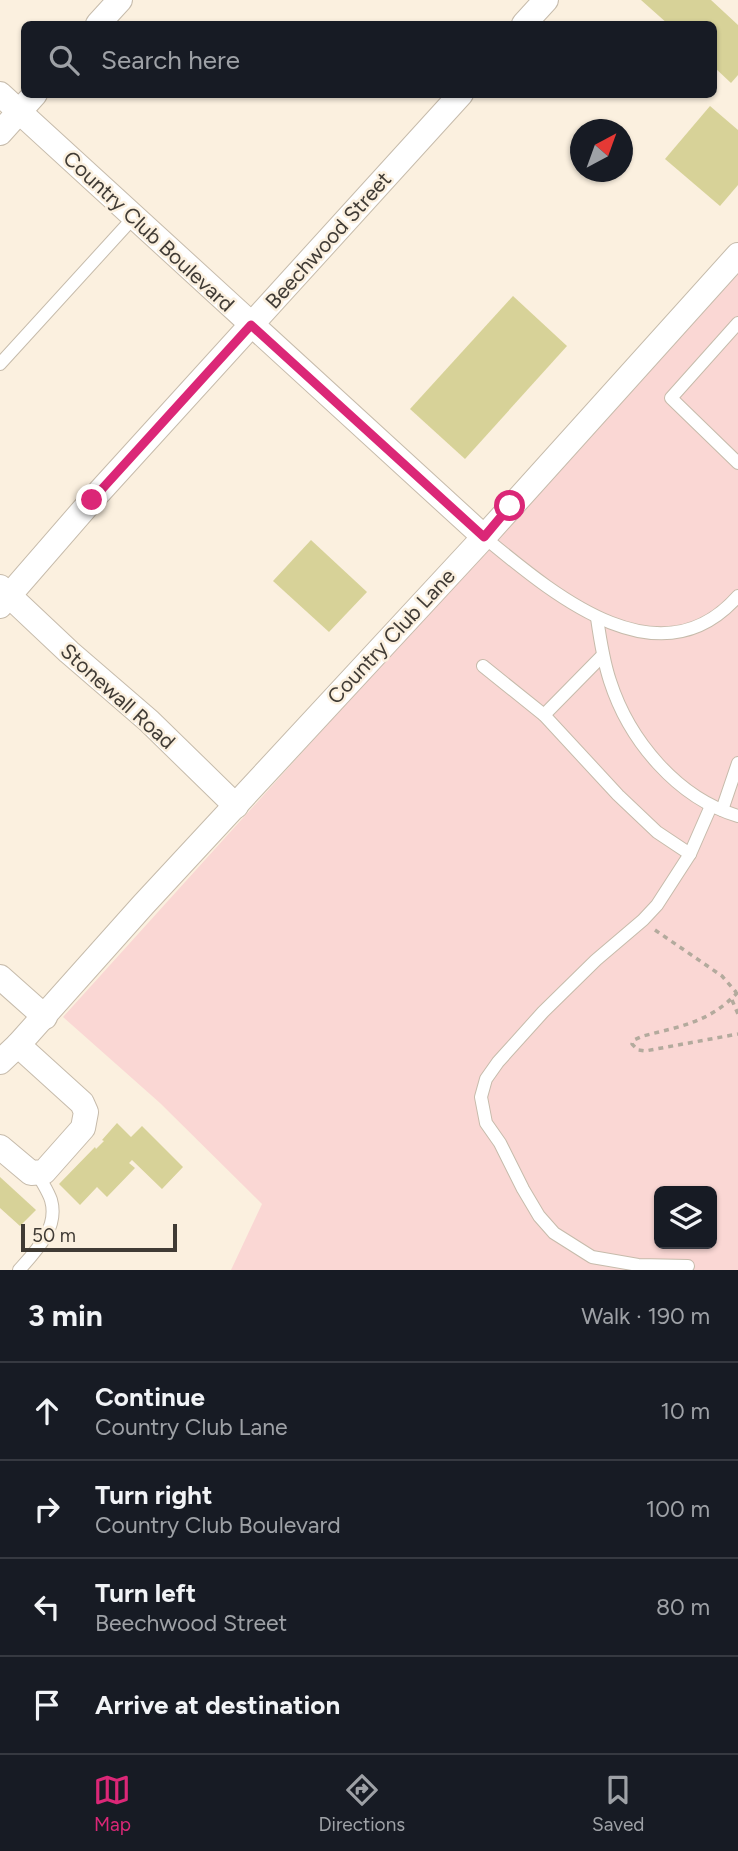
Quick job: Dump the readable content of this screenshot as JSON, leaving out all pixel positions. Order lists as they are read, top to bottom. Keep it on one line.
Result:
{"streets":{"street":["Country Club Boulevard","Beechwood Street","Country Club Lane","Stonewall Road"]},"crossings":[["Country Club Boulevard","Beechwood Street"],["Country Club Boulevard","Country Club Lane"],["Beechwood Street","Stonewall Road"],["Country Club Lane","Stonewall Road"]],"scale_bar":"50 m","north":"top right","page":{"search":"Search here","scale":"50 m","heading":["3 min","Walk · 190 m"],"list":[["Continue","Country Club Lane","10 m"],["Turn right","Country Club Boulevard","100 m"],["Turn left","Beechwood Street","80 m"],"Arrive at destination"],"nav":["Map","Directions","Saved"]}}
